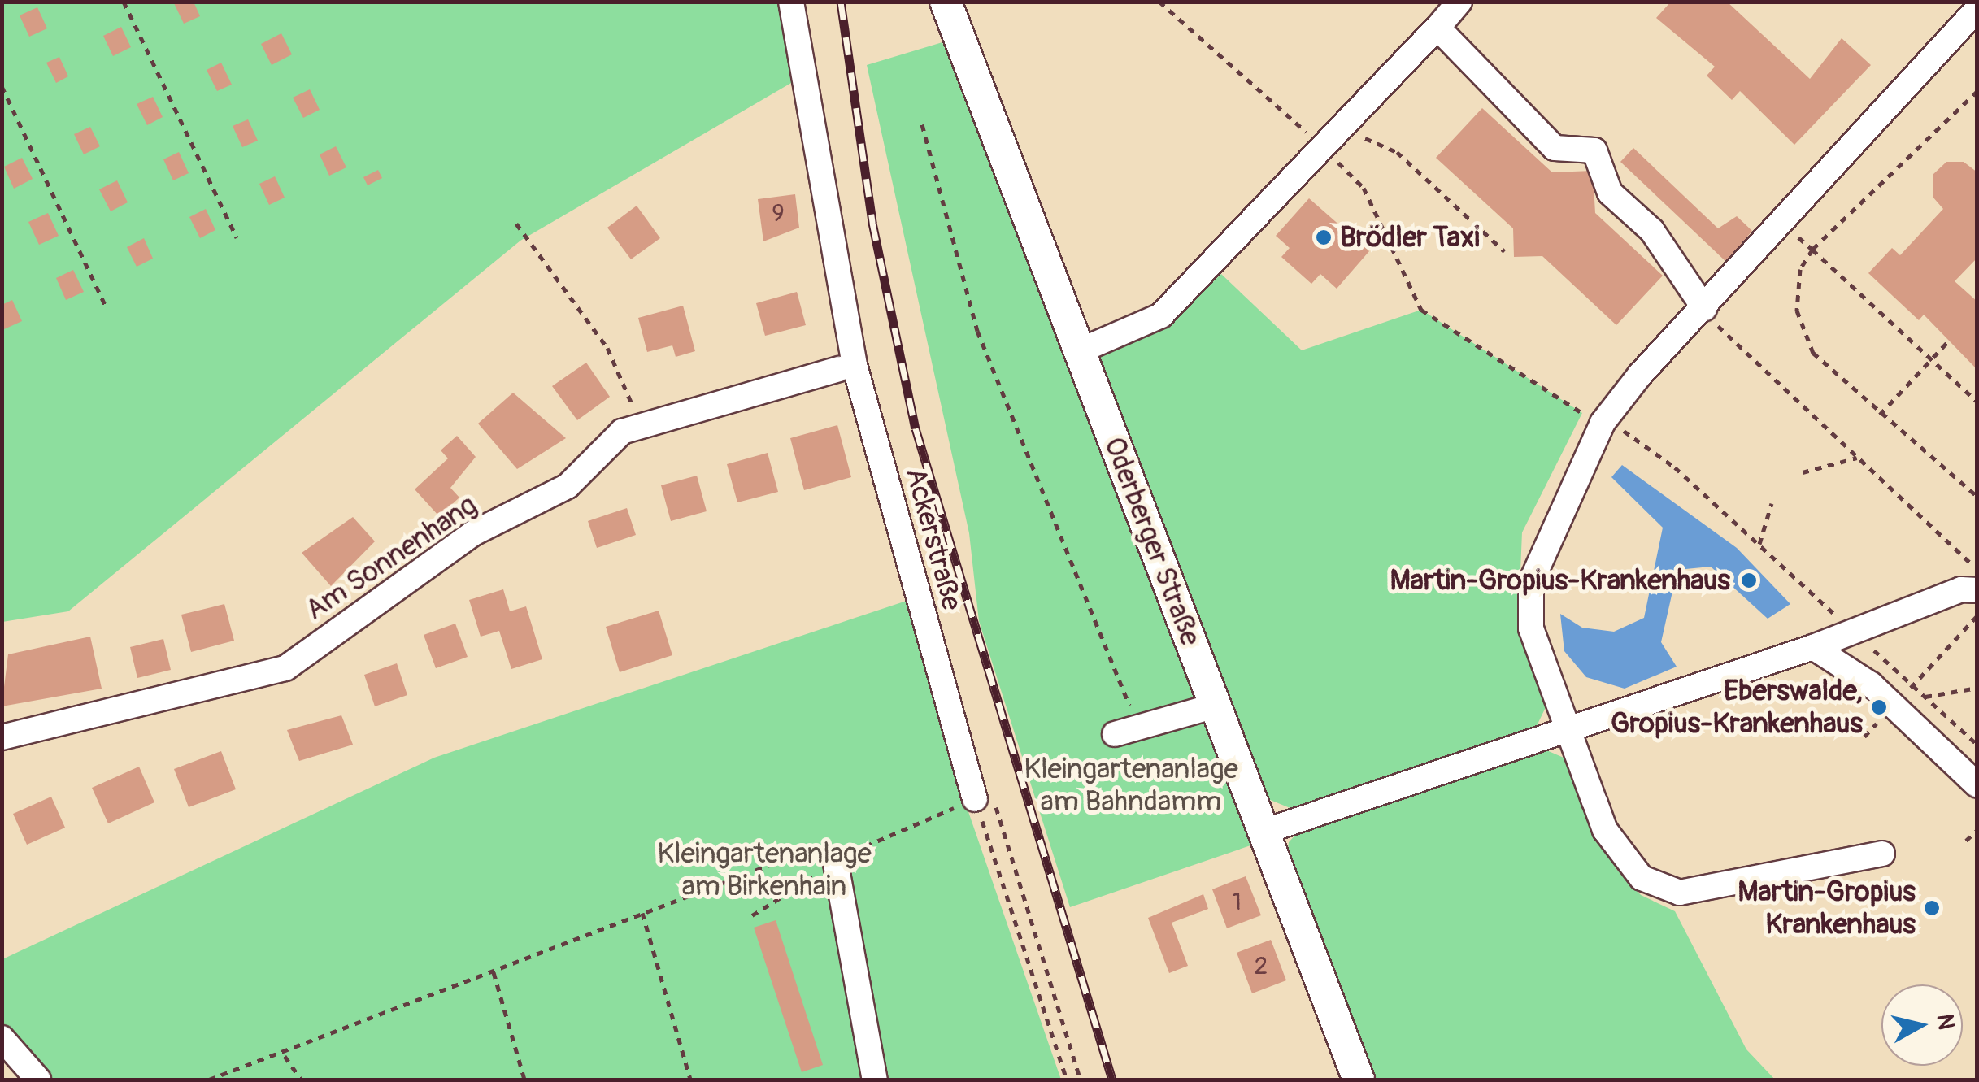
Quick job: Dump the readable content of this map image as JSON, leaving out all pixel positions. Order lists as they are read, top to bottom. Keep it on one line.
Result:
{"streets":{"main road":["Oderberger Straße"],"street":["Ackerstraße","Am Sonnenhang"]},"parks":["Kleingartenanlage am Bahndamm","Kleingartenanlage am Birkenhain"],"places":["Brödler Taxi","Martin-Gropius-Krankenhaus","Eberswalde, Gropius-Krankenhaus","Martin-Gropius Krankenhaus"],"house_numbers":["9","1","2"],"north":"right"}
